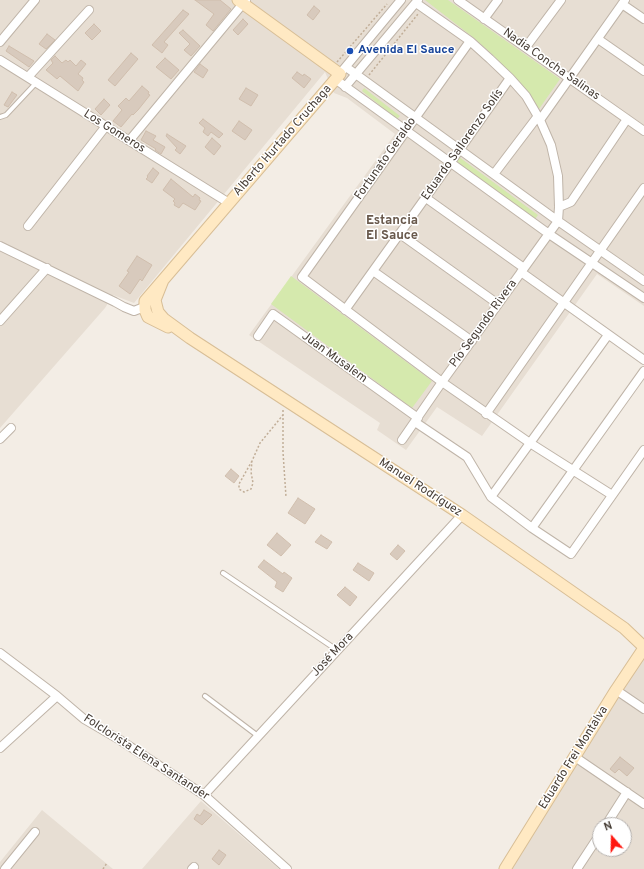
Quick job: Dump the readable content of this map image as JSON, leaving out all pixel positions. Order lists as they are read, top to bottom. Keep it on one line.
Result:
{"streets":{"street":["Nadia Concha Salinas","Los Gomeros","Alberto Hurtado Cruchaga","Eduardo Sallorenzo Solís","Fortunato Geraldo","Pío Segundo Rivera","Juan Musalem","Manuel Rodríguez","José Mora","Folclorista Elena Santander","Eduardo Frei Montalva"]},"crossings":[["Los Gomeros","Alberto Hurtado Cruchaga"],["Alberto Hurtado Cruchaga","Manuel Rodríguez"],["Eduardo Sallorenzo Solís","Fortunato Geraldo"],["Pío Segundo Rivera","Juan Musalem"],["Manuel Rodríguez","José Mora"],["Manuel Rodríguez","Eduardo Frei Montalva"],["José Mora","Folclorista Elena Santander"]],"districts":["Estancia El Sauce"],"places":["Avenida El Sauce"],"north":"top"}
